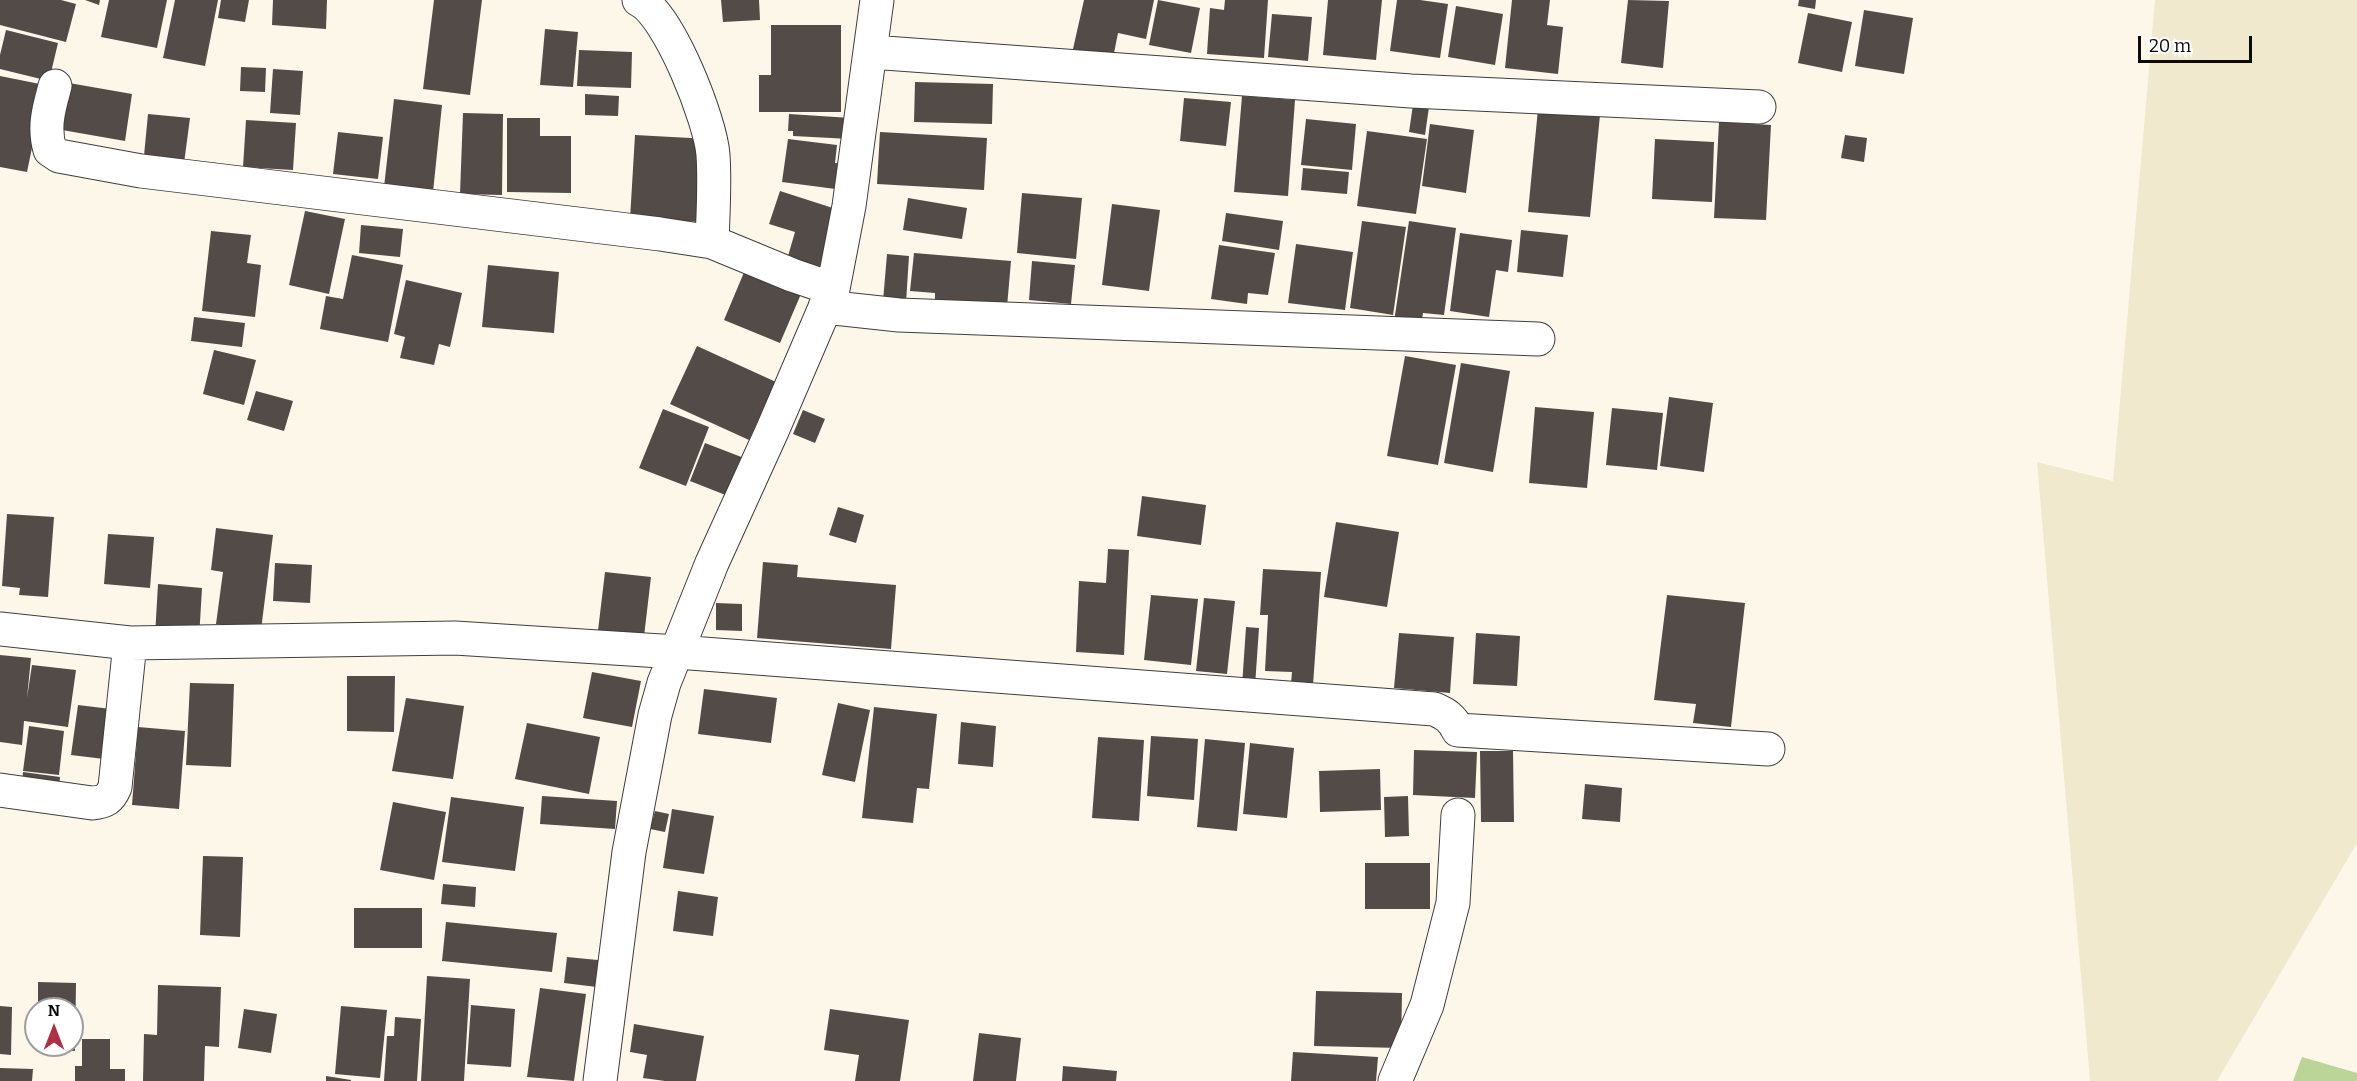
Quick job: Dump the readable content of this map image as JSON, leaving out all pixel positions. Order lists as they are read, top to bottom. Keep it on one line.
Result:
{"scale_bar":"20 m","north":"top"}
